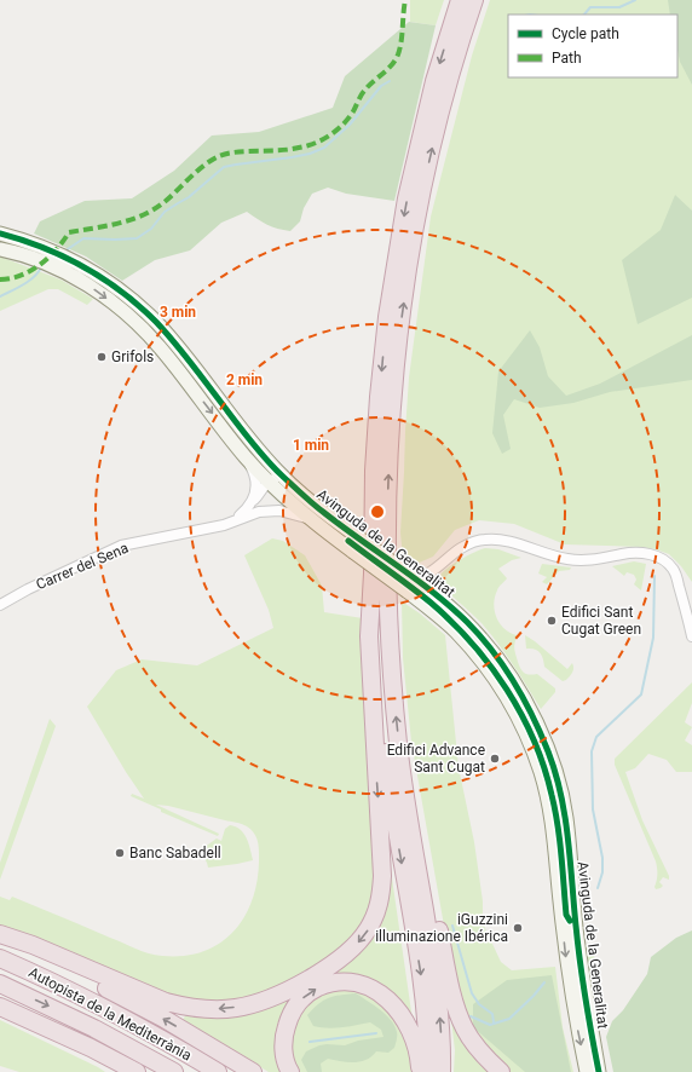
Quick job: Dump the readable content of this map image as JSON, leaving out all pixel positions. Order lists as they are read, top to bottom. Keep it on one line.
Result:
{"streets":{"highway":["Autopista de la Mediterrània"],"street":["Avinguda de la Generalitat","Carrer del Sena"]},"crossings":[["Avinguda de la Generalitat","Carrer del Sena"]],"places":["Grifols","Edifici Sant Cugat Green","Edifici Advance Sant Cugat","Banc Sabadell","iGuzzini illuminazione Ibérica"],"legend":["Cycle path","Path"],"rings":["3 min","2 min","1 min"]}
